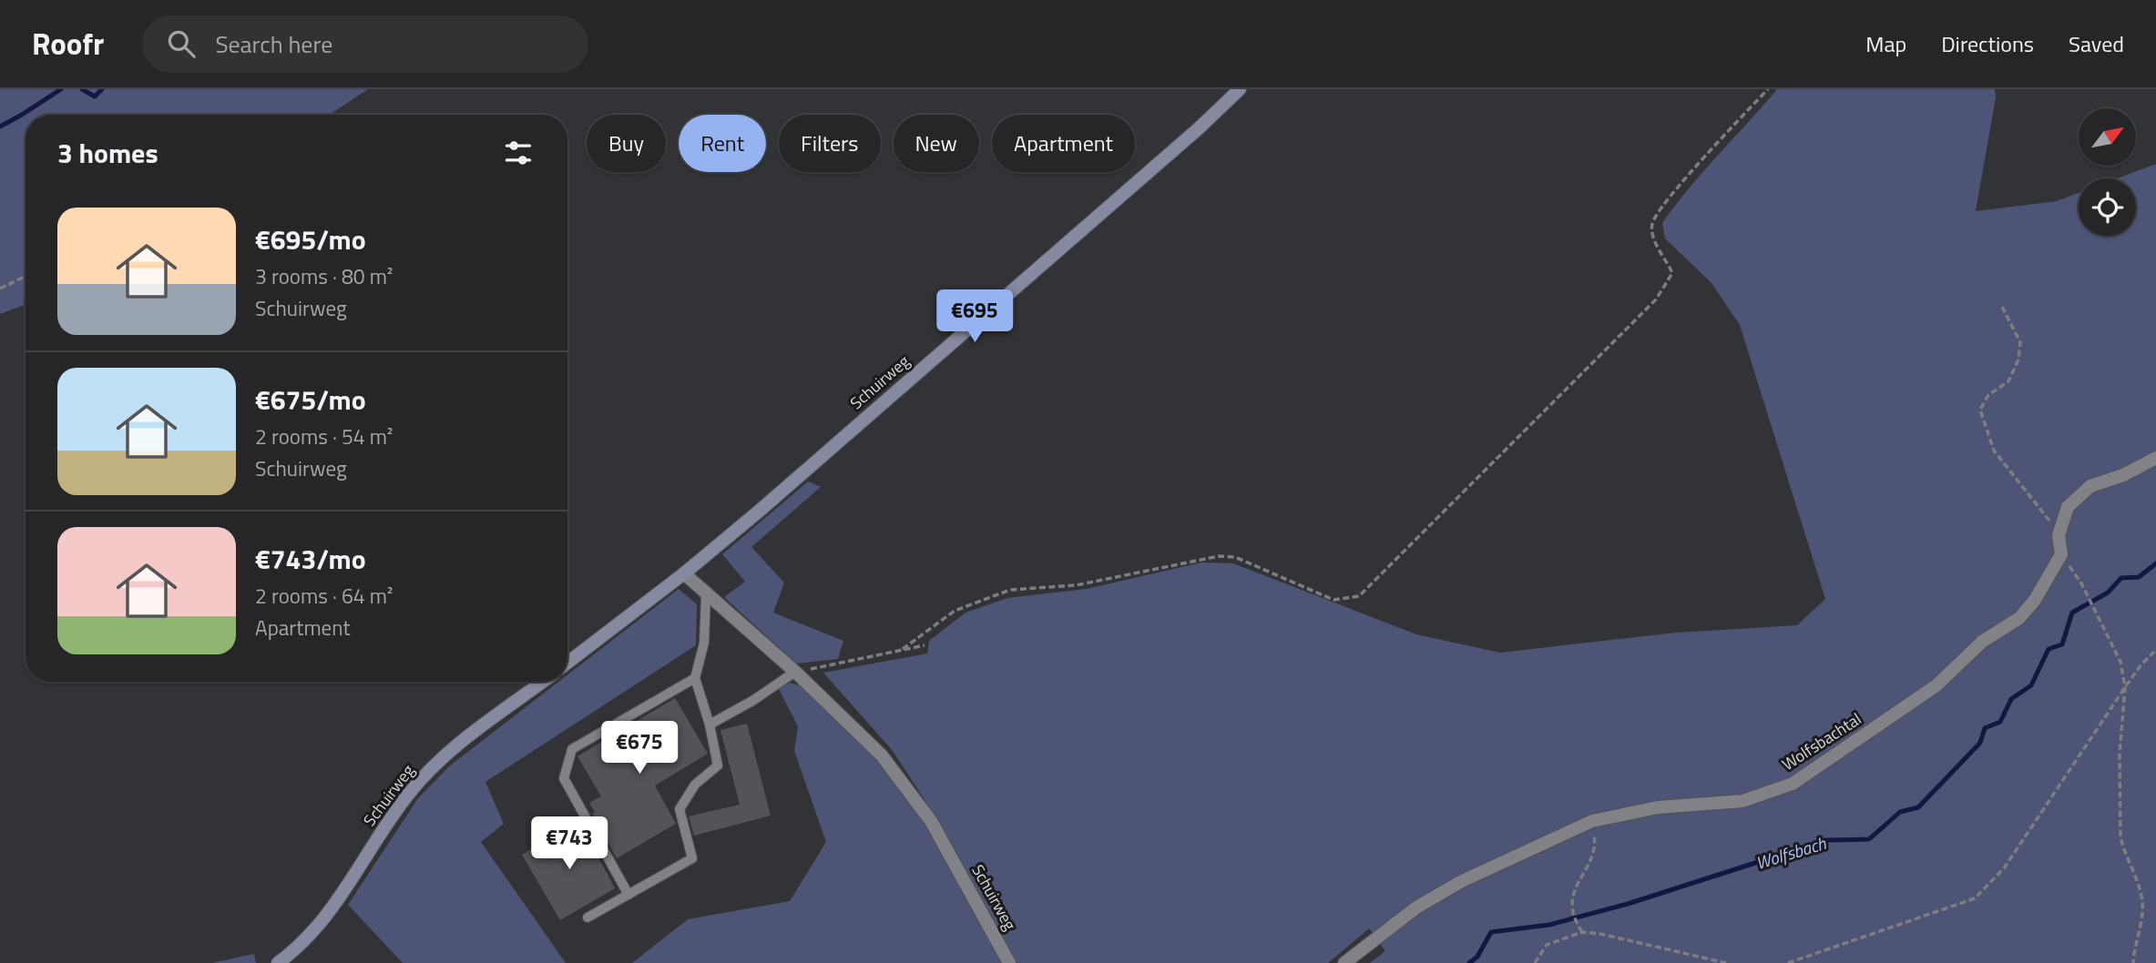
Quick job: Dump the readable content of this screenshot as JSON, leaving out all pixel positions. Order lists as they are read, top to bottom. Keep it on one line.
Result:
{"streets":{"main road":["Schuirweg"],"street":["Wolfsbachtal"]},"water":["Wolfsbach"],"north":"top right","page":{"header":"Roofr","search":"Search here","nav":["Map","Directions","Saved"],"chip":["Buy","Rent","Filters","New","Apartment"],"heading":"3 homes","list":[{"name":"€695/mo","note":"3 rooms · 80 m² · Schuirweg"},{"name":"€675/mo","note":"2 rooms · 54 m² · Schuirweg"},{"name":"€743/mo","note":"2 rooms · 64 m² · Apartment"}],"price":["€695","€675","€743"]}}
